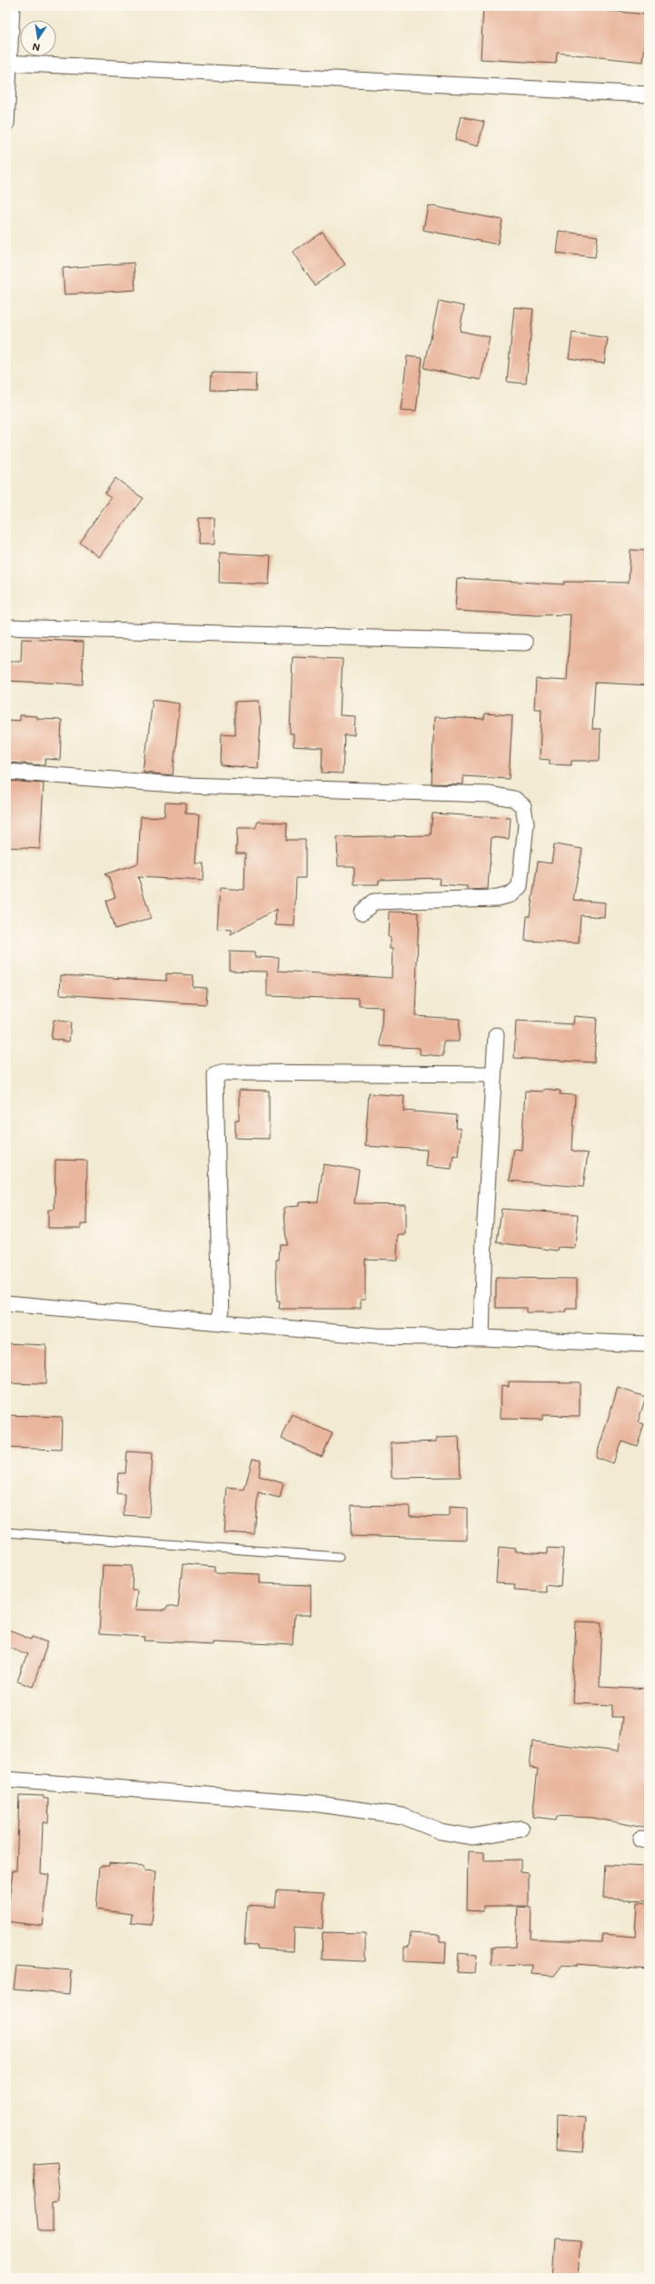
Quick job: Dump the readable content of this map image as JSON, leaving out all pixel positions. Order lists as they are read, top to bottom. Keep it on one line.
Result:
{"north":"bottom"}
